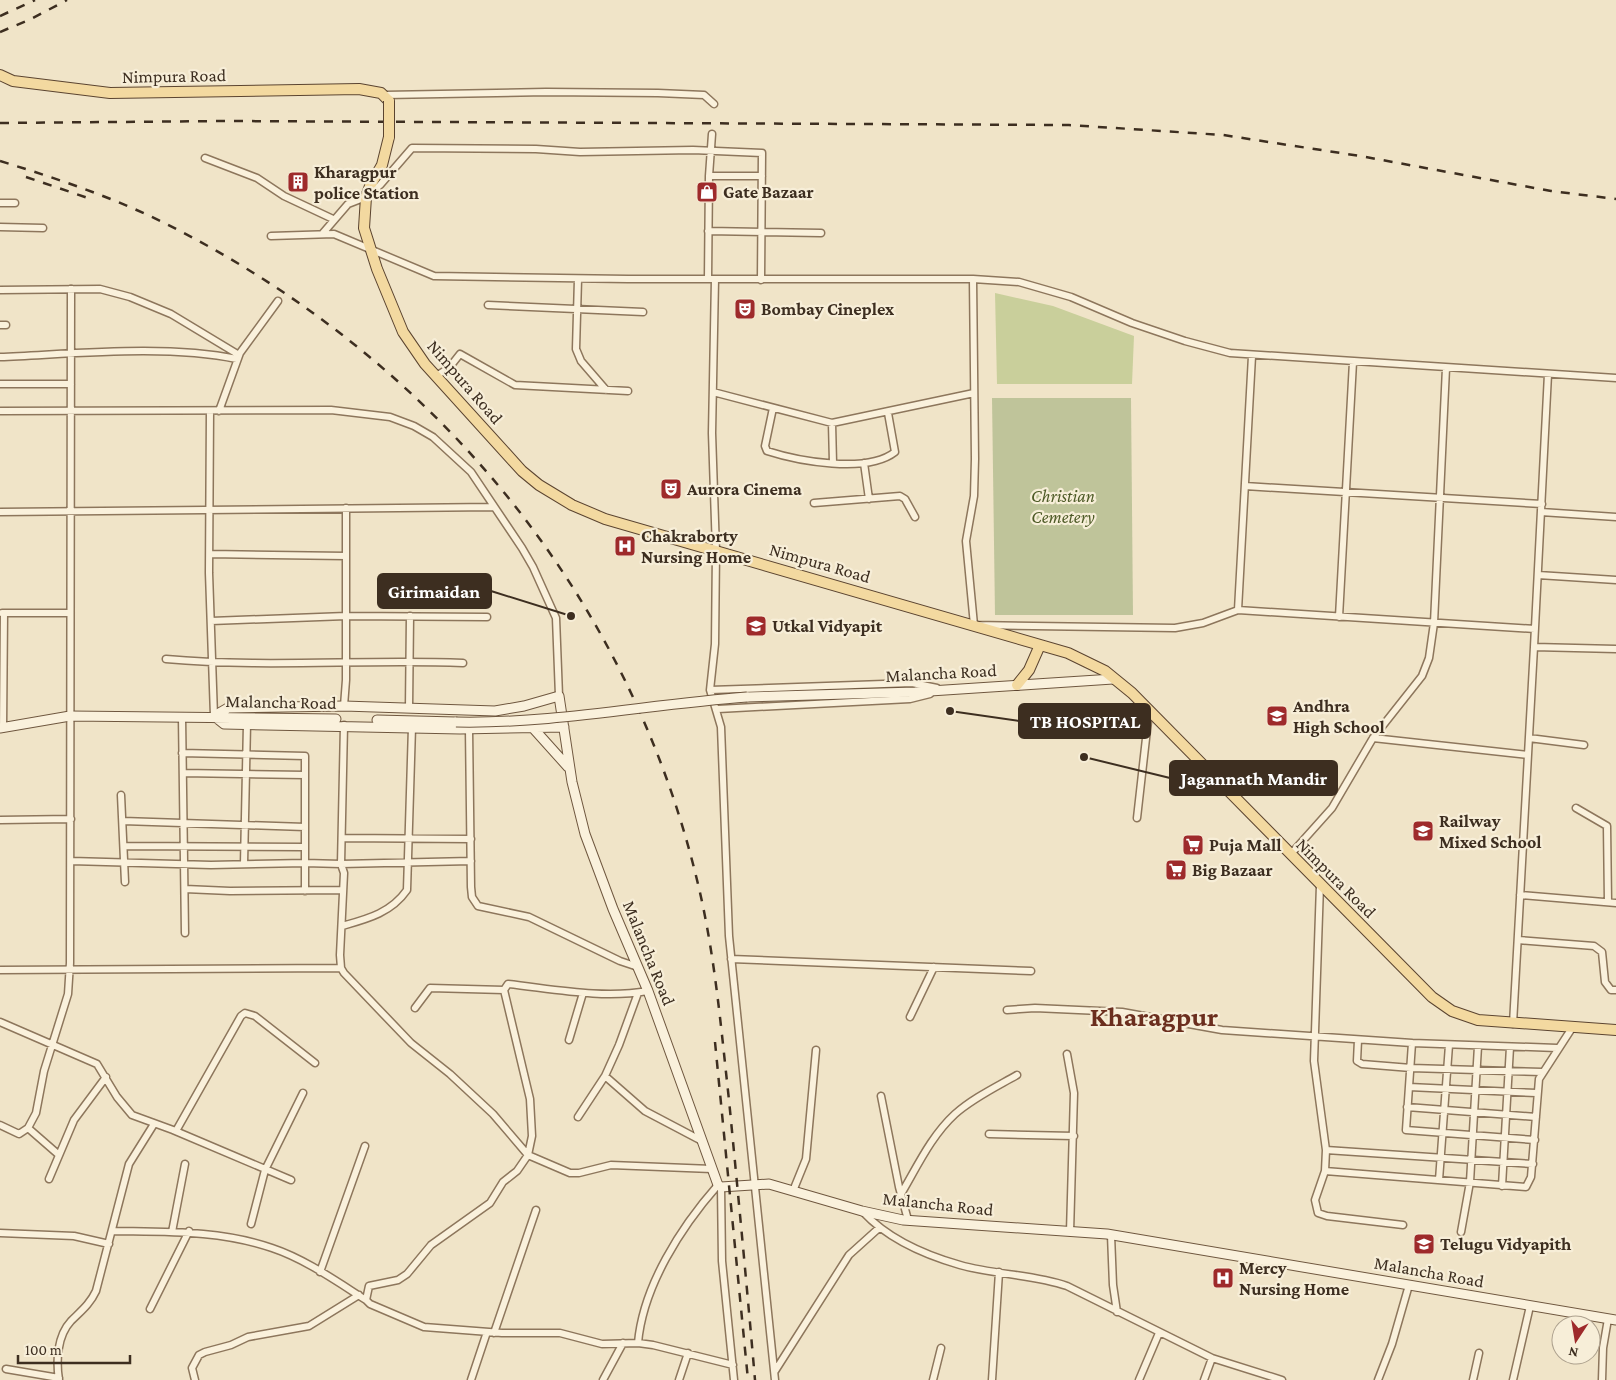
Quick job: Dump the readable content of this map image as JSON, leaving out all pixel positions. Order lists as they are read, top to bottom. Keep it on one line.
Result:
{"streets":{"main road":["Nimpura Road"],"street":["Malancha Road"]},"crossings":[["Nimpura Road","Malancha Road"]],"districts":["Kharagpur"],"parks":["Christian Cemetery"],"places":{"building":["Kharagpur police Station"],"shop":["Gate Bazaar"],"theatre":["Bombay Cineplex","Aurora Cinema"],"hospital":["Chakraborty Nursing Home","Mercy Nursing Home"],"other":["Girimaidan","TB HOSPITAL","Jagannath Mandir"],"school or university":["Utkal Vidyapit","Andhra High School","Railway Mixed School","Telugu Vidyapith"],"supermarket":["Puja Mall","Big Bazaar"]},"scale_bar":"100 m","north":"bottom"}
